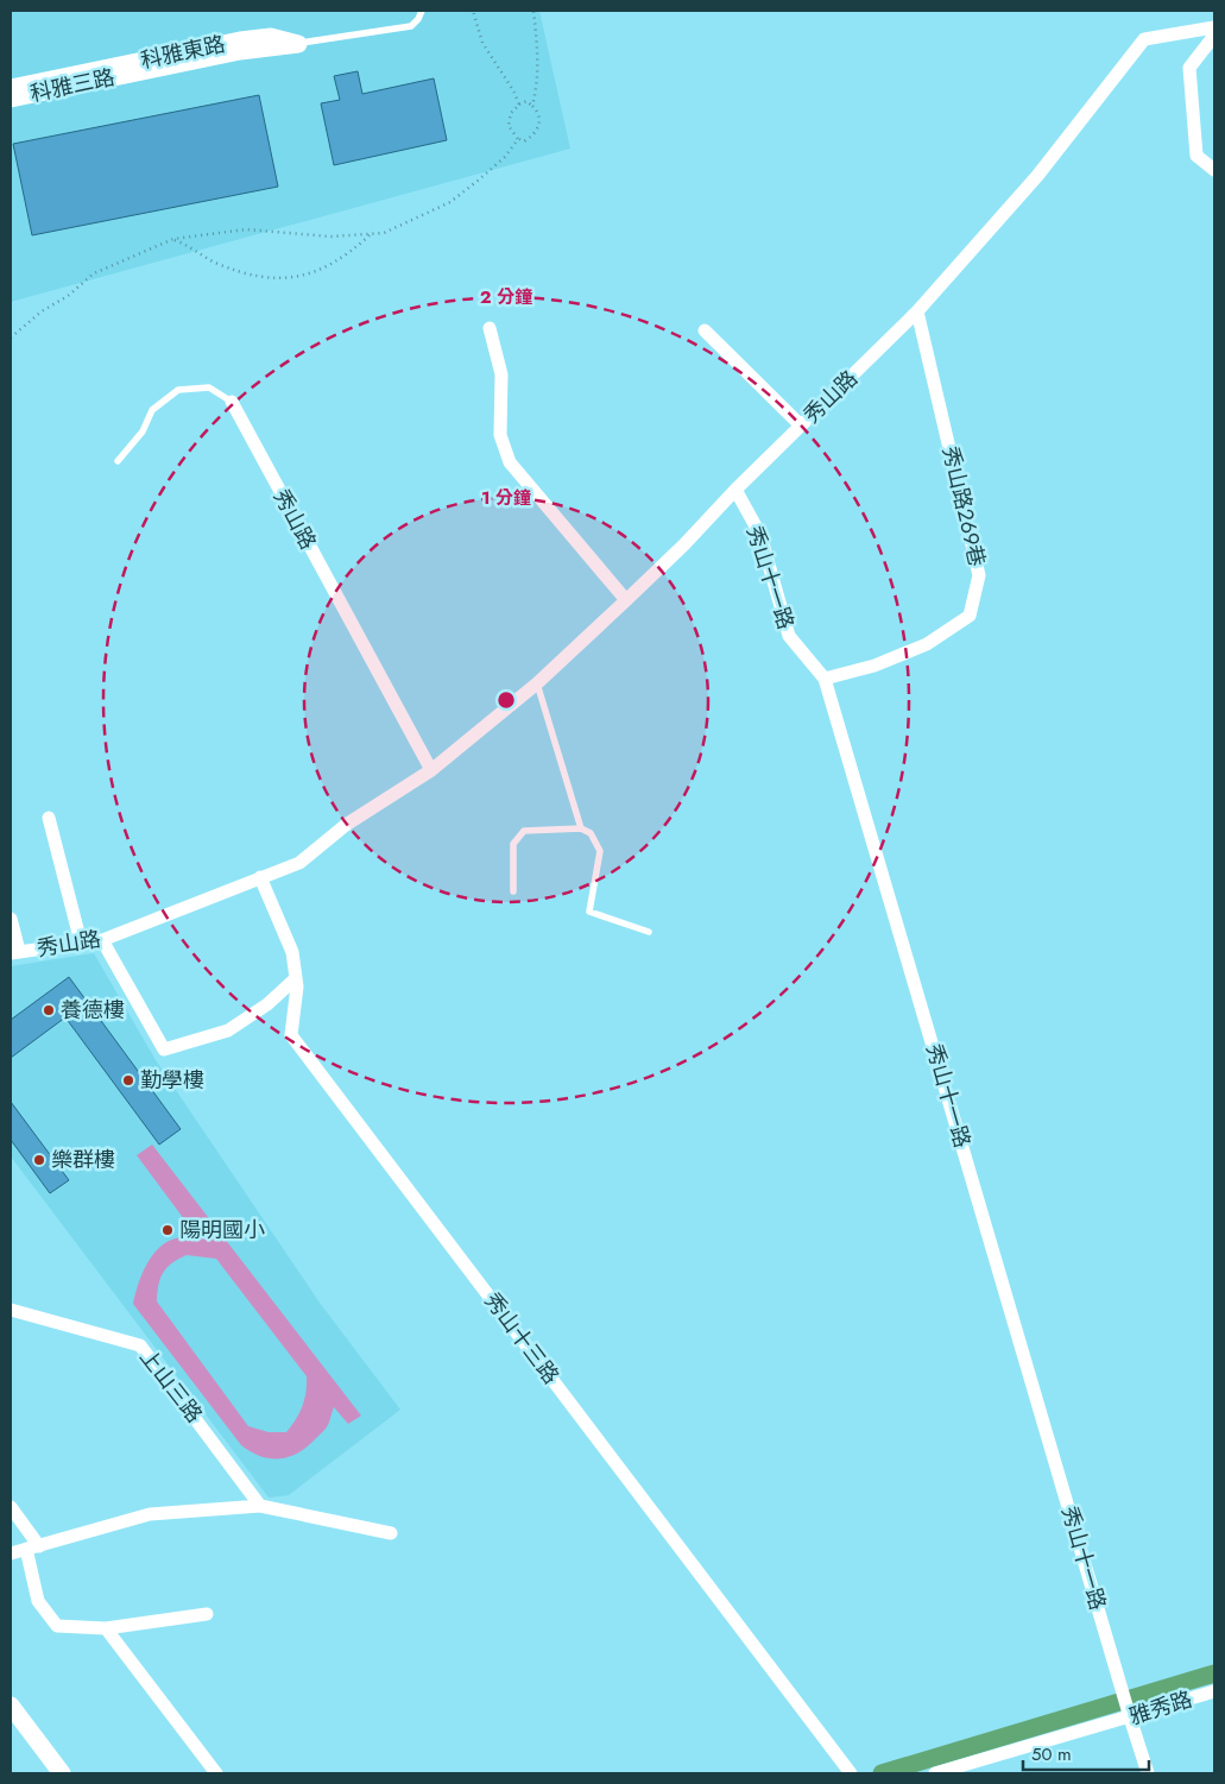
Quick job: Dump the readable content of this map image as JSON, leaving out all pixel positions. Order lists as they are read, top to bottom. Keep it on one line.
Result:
{"streets":{"street":["科雅東路","科雅三路","秀山路","秀山路269巷","秀山十一路","秀山十三路","上山三路","雅秀路"]},"crossings":[["科雅東路","科雅三路"],["秀山路","秀山路269巷"],["秀山路","秀山十一路"],["秀山路","秀山十三路"],["秀山路269巷","秀山十一路"],["秀山十一路","雅秀路"]],"places":["養德樓","勤學樓","樂群樓","陽明國小"],"scale_bar":"50 m","rings":["2 分鐘","1 分鐘"]}
